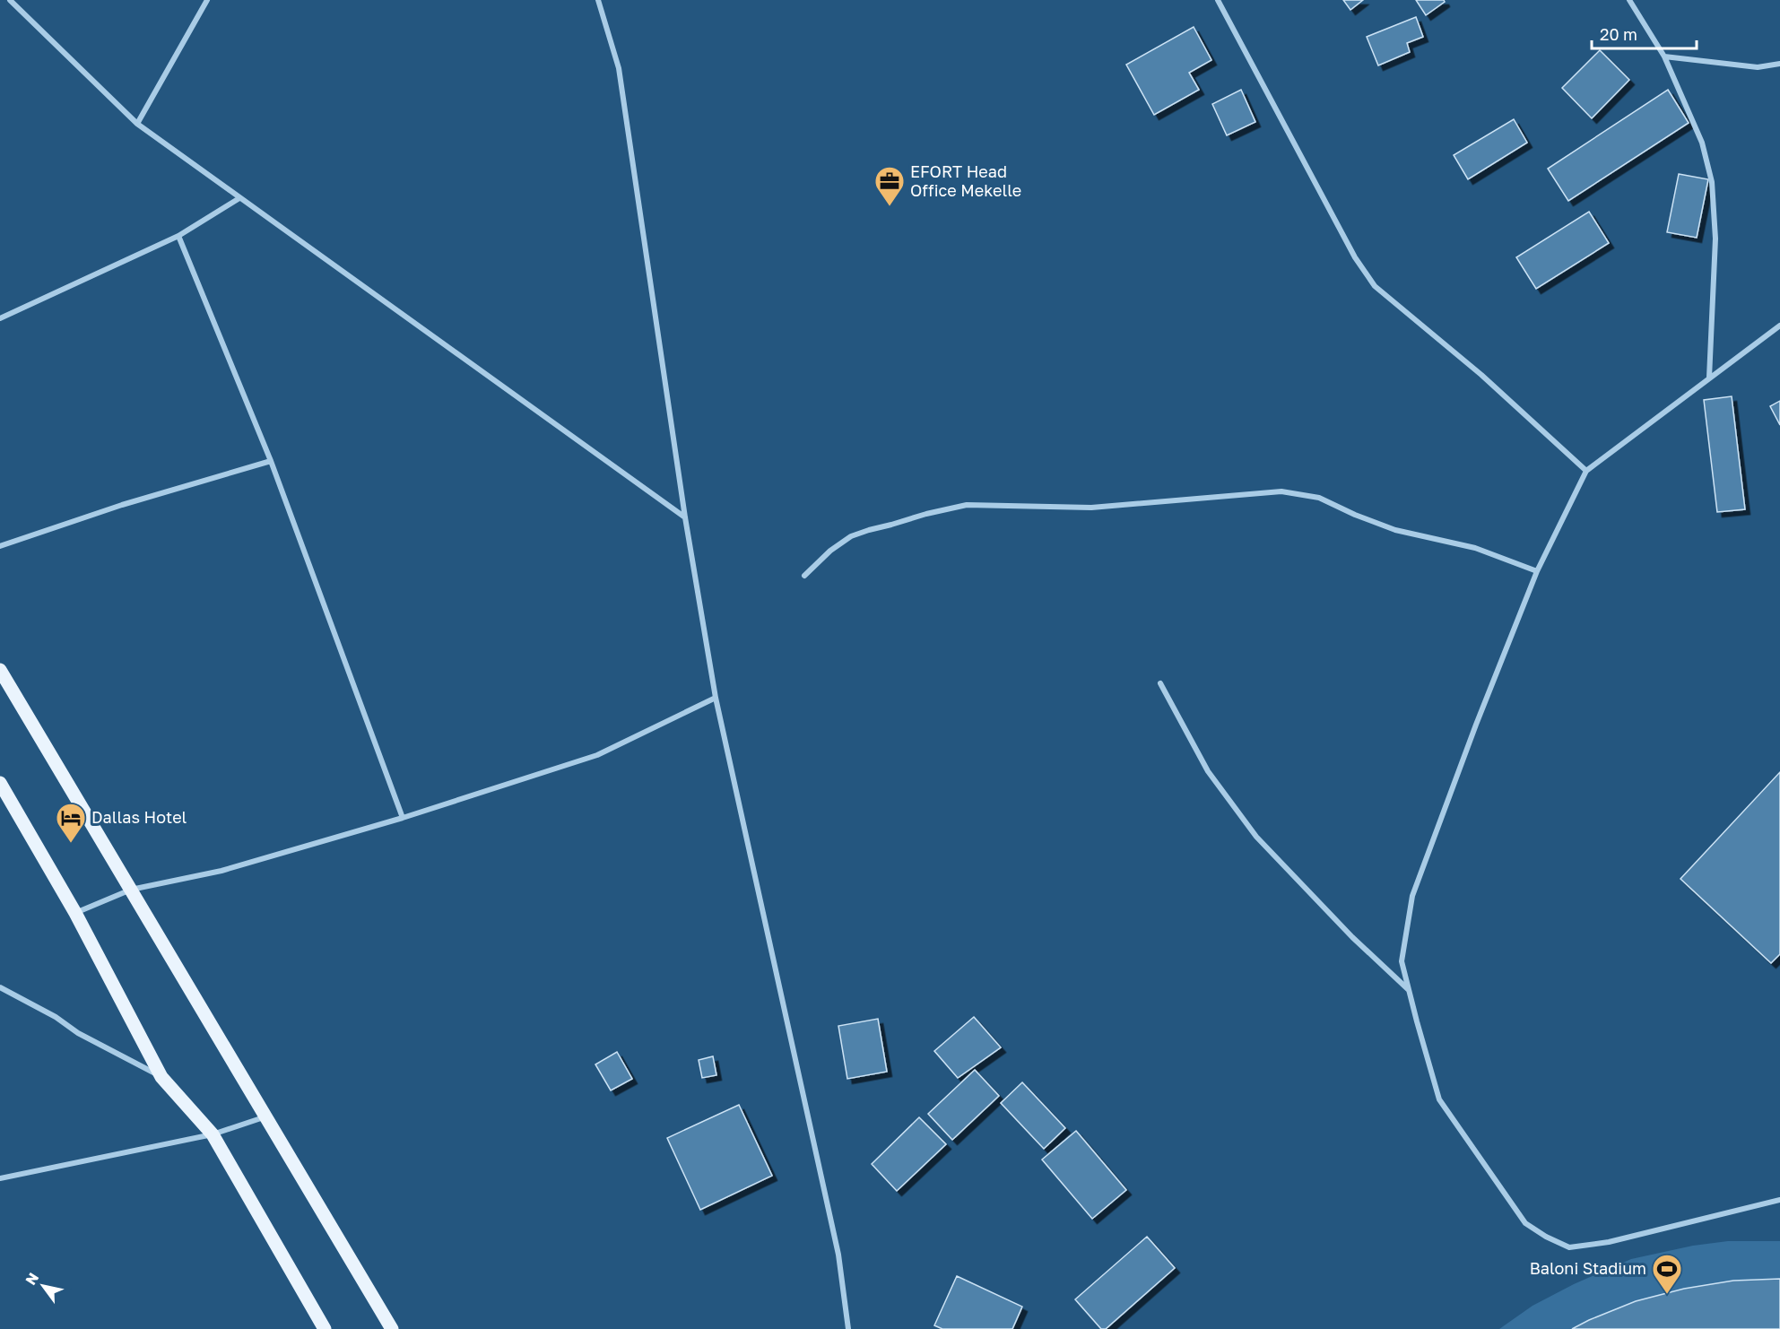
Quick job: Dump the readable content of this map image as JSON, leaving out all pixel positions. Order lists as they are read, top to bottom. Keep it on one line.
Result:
{"places":{"office":["EFORT Head Office Mekelle"],"hotel":["Dallas Hotel"],"sports":["Baloni Stadium"]},"scale_bar":"20 m","north":"top left"}
